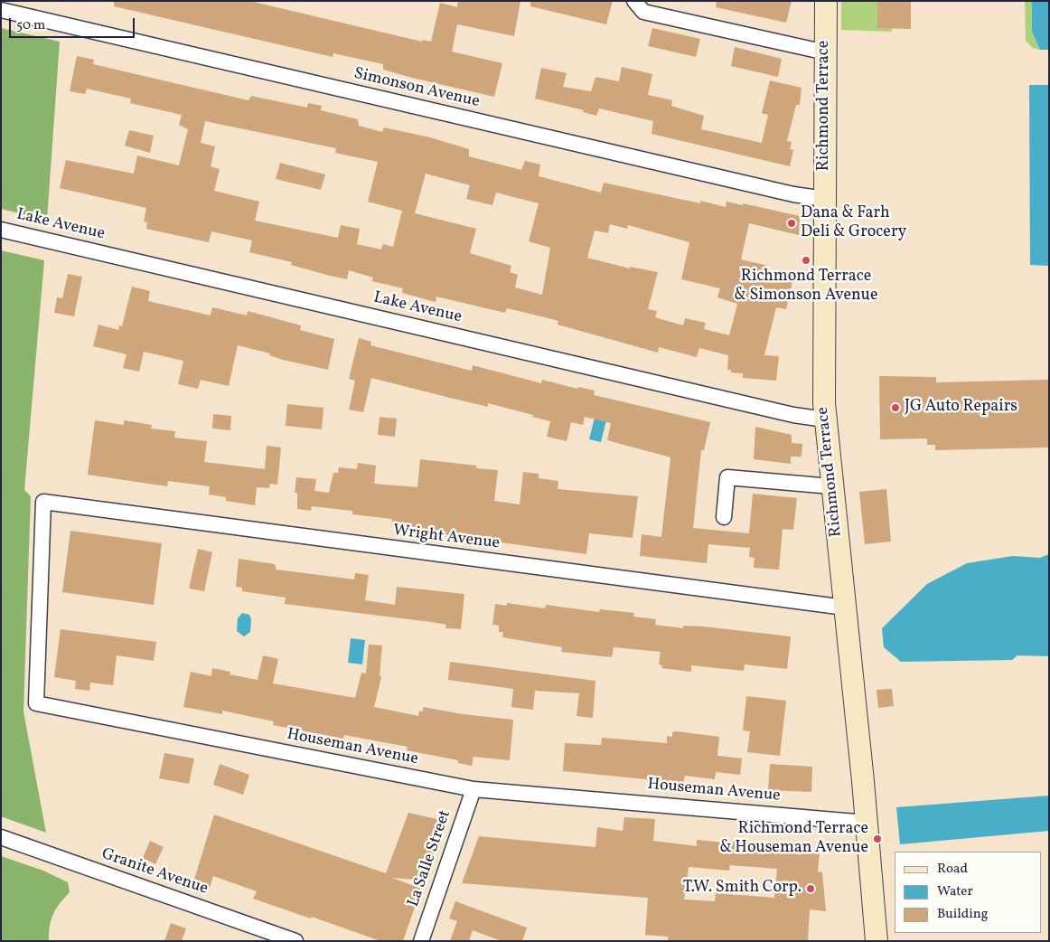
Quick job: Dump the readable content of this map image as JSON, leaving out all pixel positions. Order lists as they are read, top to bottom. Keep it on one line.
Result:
{"streets":{"main road":["Richmond Terrace"],"street":["Simonson Avenue","Lake Avenue","Wright Avenue","Houseman Avenue","La Salle Street","Granite Avenue"]},"crossings":[["Simonson Avenue","Richmond Terrace"],["Richmond Terrace","Lake Avenue"],["Richmond Terrace","Wright Avenue"],["Richmond Terrace","Houseman Avenue"],["Wright Avenue","Houseman Avenue"],["Houseman Avenue","La Salle Street"]],"places":["Dana & Farh Deli & Grocery","Richmond Terrace & Simonson Avenue","JG Auto Repairs","Richmond Terrace & Houseman Avenue","T.W. Smith Corp."],"legend":["Road","Water","Building"],"scale_bar":"50 m"}
